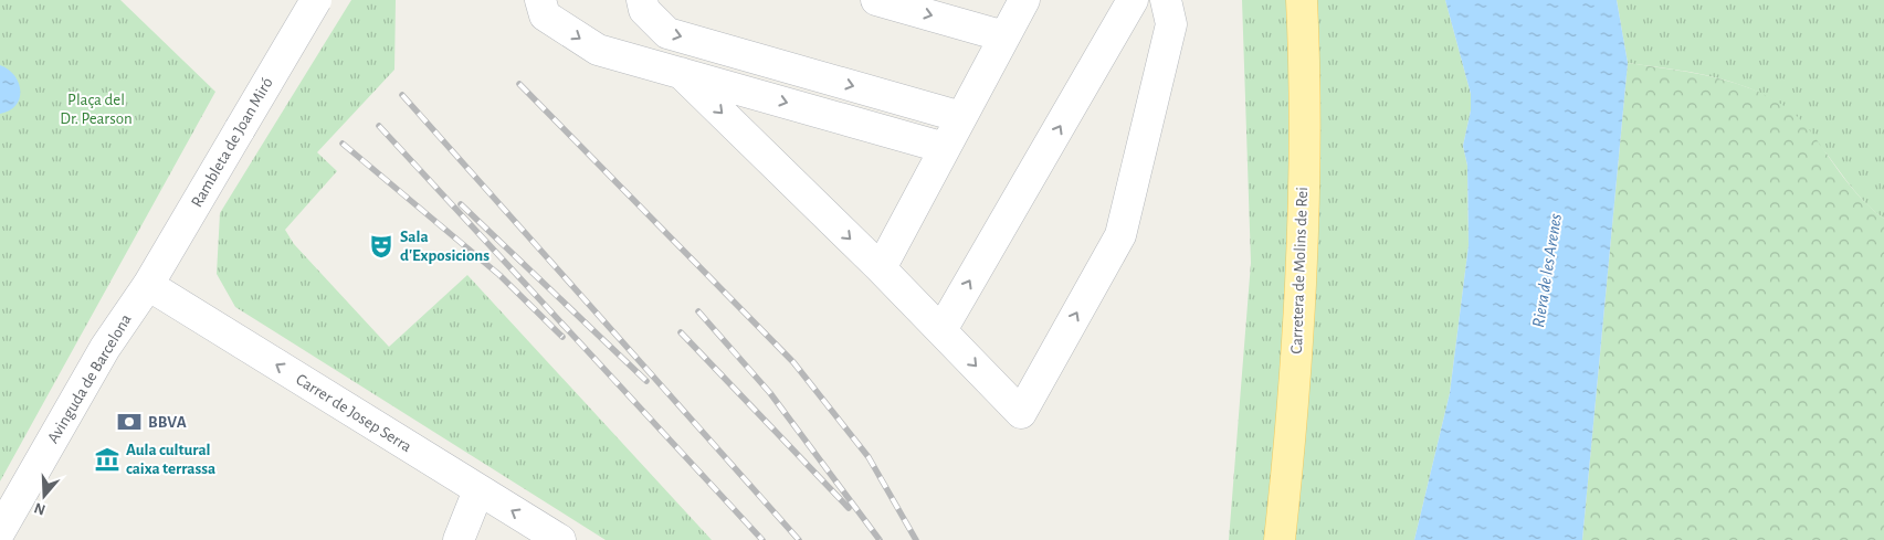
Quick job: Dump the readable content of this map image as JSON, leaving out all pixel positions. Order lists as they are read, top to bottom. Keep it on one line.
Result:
{"streets":{"main road":["Carretera de Molins de Rei"],"street":["Rambleta de Joan Miró","Avinguda de Barcelona","Carrer de Josep Serra"]},"crossings":[["Rambleta de Joan Miró","Avinguda de Barcelona"],["Rambleta de Joan Miró","Carrer de Josep Serra"],["Avinguda de Barcelona","Carrer de Josep Serra"]],"one_way":["Carrer de Josep Serra"],"water":["Riera de les Arenes"],"parks":["Plaça del Dr. Pearson"],"places":{"theatre":["Sala d'Exposicions"],"bank":["BBVA"],"museum":["Aula cultural caixa terrassa"]},"north":"bottom"}
